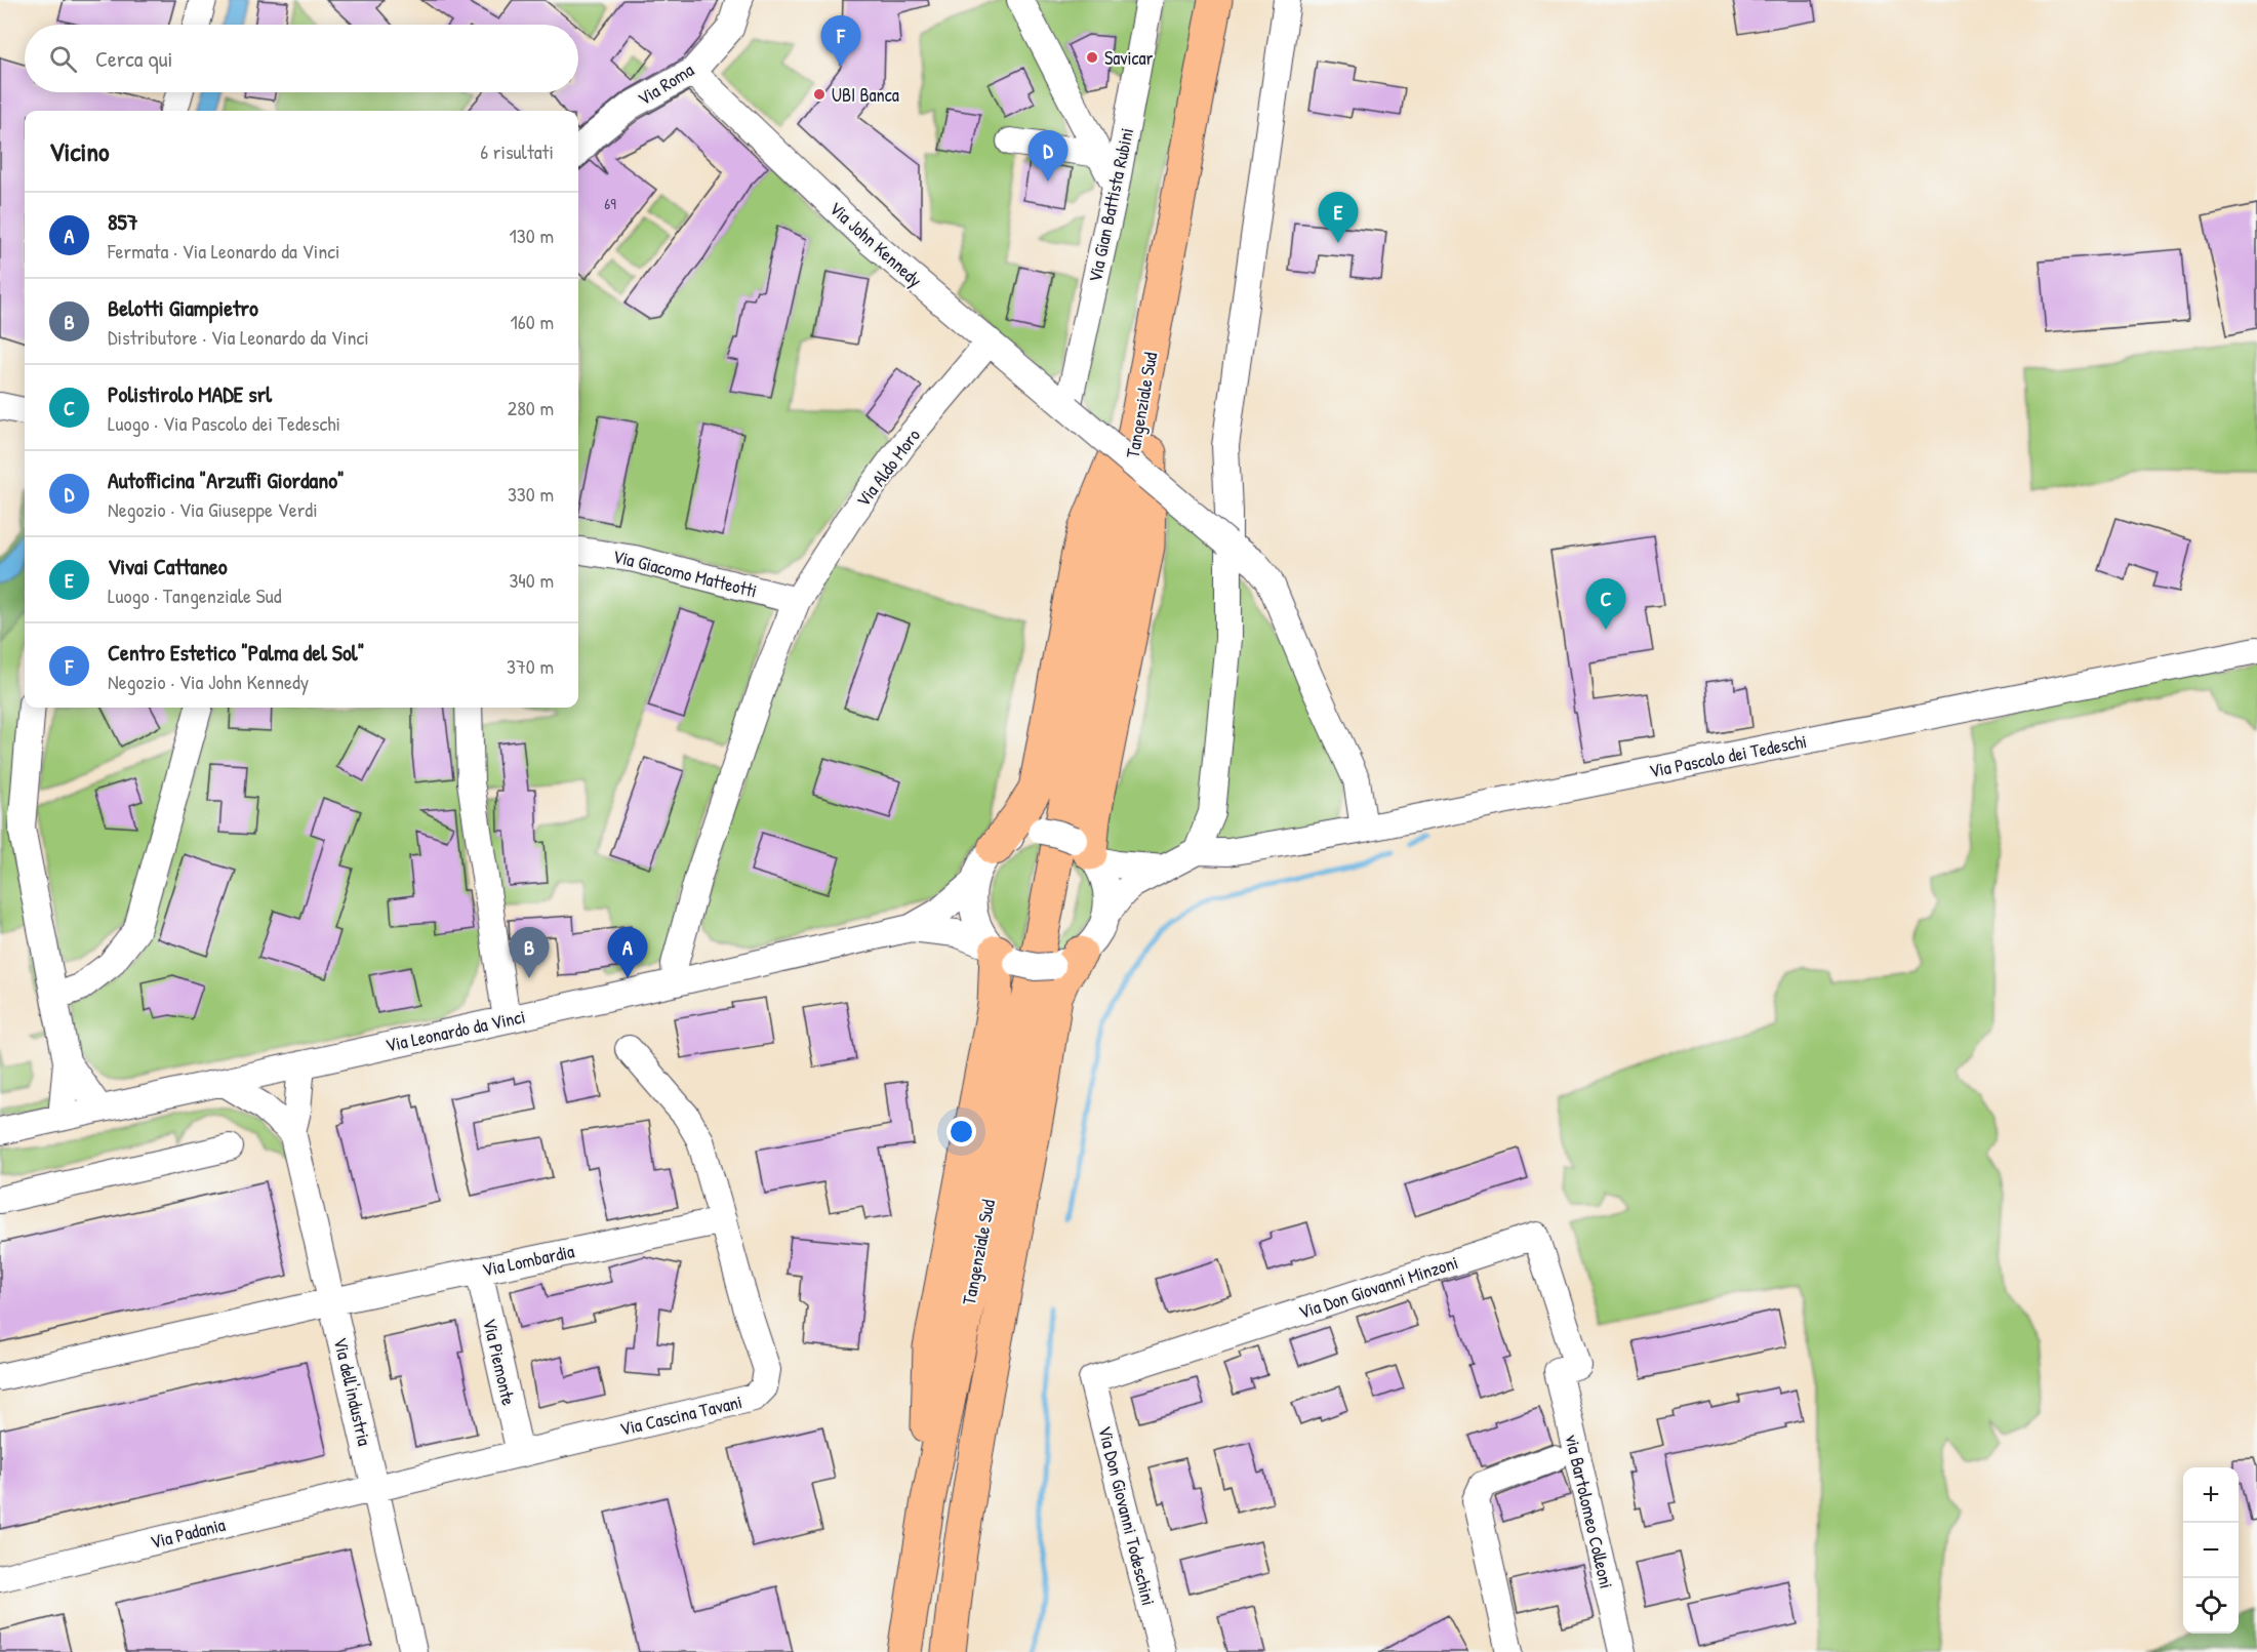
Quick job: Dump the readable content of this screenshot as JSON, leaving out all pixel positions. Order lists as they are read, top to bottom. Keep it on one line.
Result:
{"streets":{"highway":["Tangenziale Sud"],"street":["Via Roma","Via Gian Battista Rubini","Via John Kennedy","Via Aldo Moro","Via Giacomo Matteotti","Via Pascolo dei Tedeschi","Via Leonardo da Vinci","Via Lombardia","Via Don Giovanni Minzoni","Via Piemonte","Via dell'industria","Via Cascina Tavani","via Bartolomeo Colleoni","Via Don Giovanni Todeschini","Via Padania"]},"crossings":[["Via Roma","Via John Kennedy"],["Via Gian Battista Rubini","Via John Kennedy"],["Via John Kennedy","Via Aldo Moro"],["Via John Kennedy","Via Pascolo dei Tedeschi"],["Via Aldo Moro","Via Giacomo Matteotti"],["Via Aldo Moro","Via Leonardo da Vinci"],["Via Lombardia","Via Piemonte"],["Via Lombardia","Via dell'industria"],["Via Lombardia","Via Cascina Tavani"],["Via Don Giovanni Minzoni","via Bartolomeo Colleoni"],["Via Don Giovanni Minzoni","Via Don Giovanni Todeschini"],["Via Piemonte","Via Cascina Tavani"],["Via dell'industria","Via Cascina Tavani"],["Via dell'industria","Via Padania"],["Via Cascina Tavani","Via Padania"]],"places":["Savicar","UBI Banca"],"house_numbers":["69"],"page":{"pins":["F","D","E","C","A","B"],"search":"Cerca qui","heading":["Vicino","6 risultati"],"list":[{"mark":"A","name":"857","note":"Fermata · Via Leonardo da Vinci","value":"130 m"},{"mark":"B","name":"Belotti Giampietro","note":"Distributore · Via Leonardo da Vinci","value":"160 m"},{"mark":"C","name":"Polistirolo MADE srl","note":"Luogo · Via Pascolo dei Tedeschi","value":"280 m"},{"mark":"D","name":"Autofficina \"Arzuffi Giordano\"","note":"Negozio · Via Giuseppe Verdi","value":"330 m"},{"mark":"E","name":"Vivai Cattaneo","note":"Luogo · Tangenziale Sud","value":"340 m"},{"mark":"F","name":"Centro Estetico \"Palma del Sol\"","note":"Negozio · Via John Kennedy","value":"370 m"}],"map_buttons":["+","−"]}}
